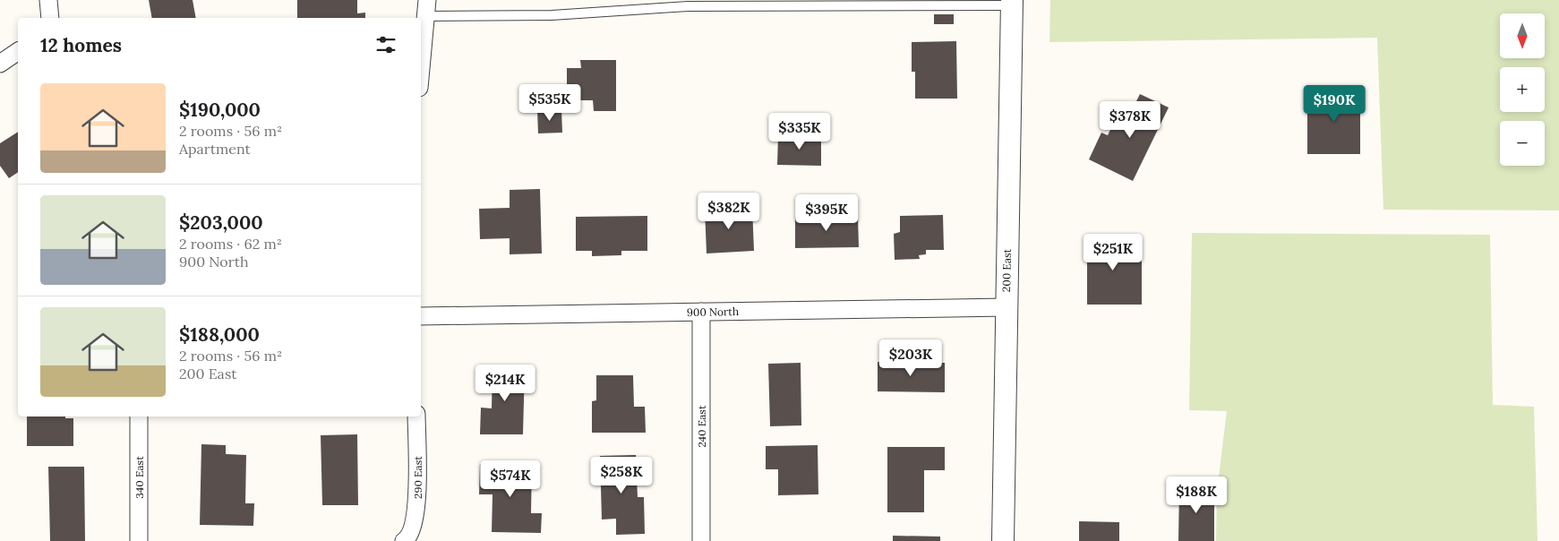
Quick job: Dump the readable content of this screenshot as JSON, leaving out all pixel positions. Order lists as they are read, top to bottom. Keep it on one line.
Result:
{"streets":{"street":["200 East","900 North","240 East","340 East","290 East"]},"crossings":[["200 East","900 North"],["900 North","240 East"]],"north":"bottom","page":{"map_buttons":["+","−"],"heading":"12 homes","list":[{"name":"$190,000","note":"2 rooms · 56 m² · Apartment"},{"name":"$203,000","note":"2 rooms · 62 m² · 900 North"},{"name":"$188,000","note":"2 rooms · 56 m² · 200 East"}],"price":["$535K","$190K","$378K","$335K","$382K","$395K","$251K","$203K","$214K","$258K","$574K","$188K"]}}
